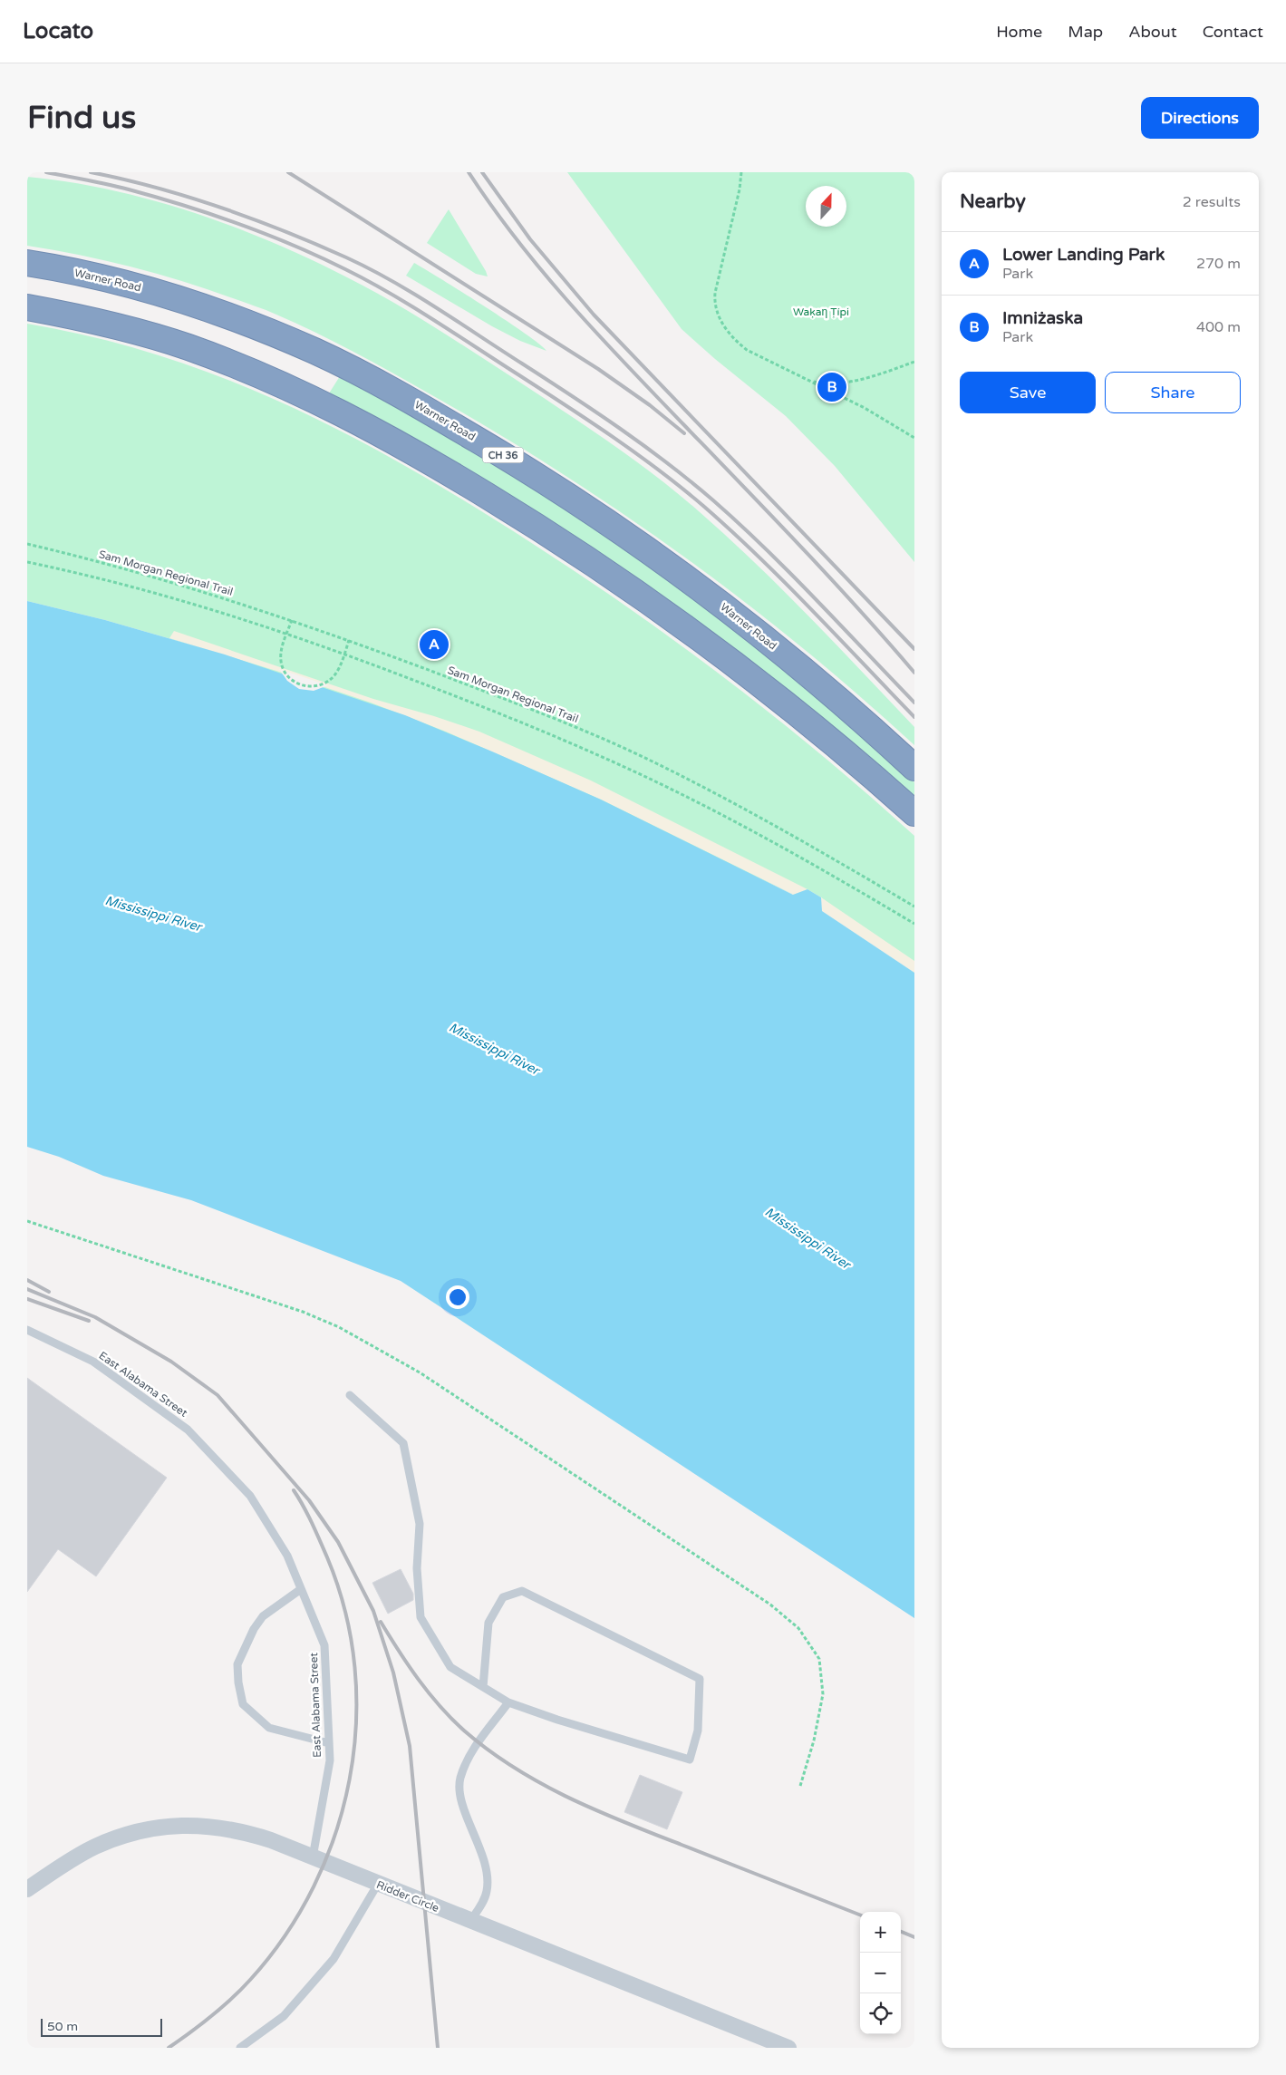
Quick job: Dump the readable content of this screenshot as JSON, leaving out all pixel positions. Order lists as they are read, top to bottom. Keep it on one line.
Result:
{"streets":{"highway":["Warner Road","CH 36"],"street":["Ridder Circle"],"lane":["East Alabama Street"],"path":["Sam Morgan Regional Trail"]},"crossings":[["East Alabama Street","Ridder Circle"]],"water":["Mississippi River"],"parks":["Waḳaƞ Ṭípi"],"scale_bar":"50 m","north":"top","page":{"header":"Locato","nav":["Home","Map","About","Contact"],"buttons":["Directions",["Save","Share"]],"title":"Find us","heading":["Nearby","2 results"],"list":[{"mark":"A","name":"Lower Landing Park","note":"Park","value":"270 m"},{"mark":"B","name":"Imniżaska","note":"Park","value":"400 m"}],"pins":["B","A"],"map_buttons":["+","−"],"scale":"50 m"}}
